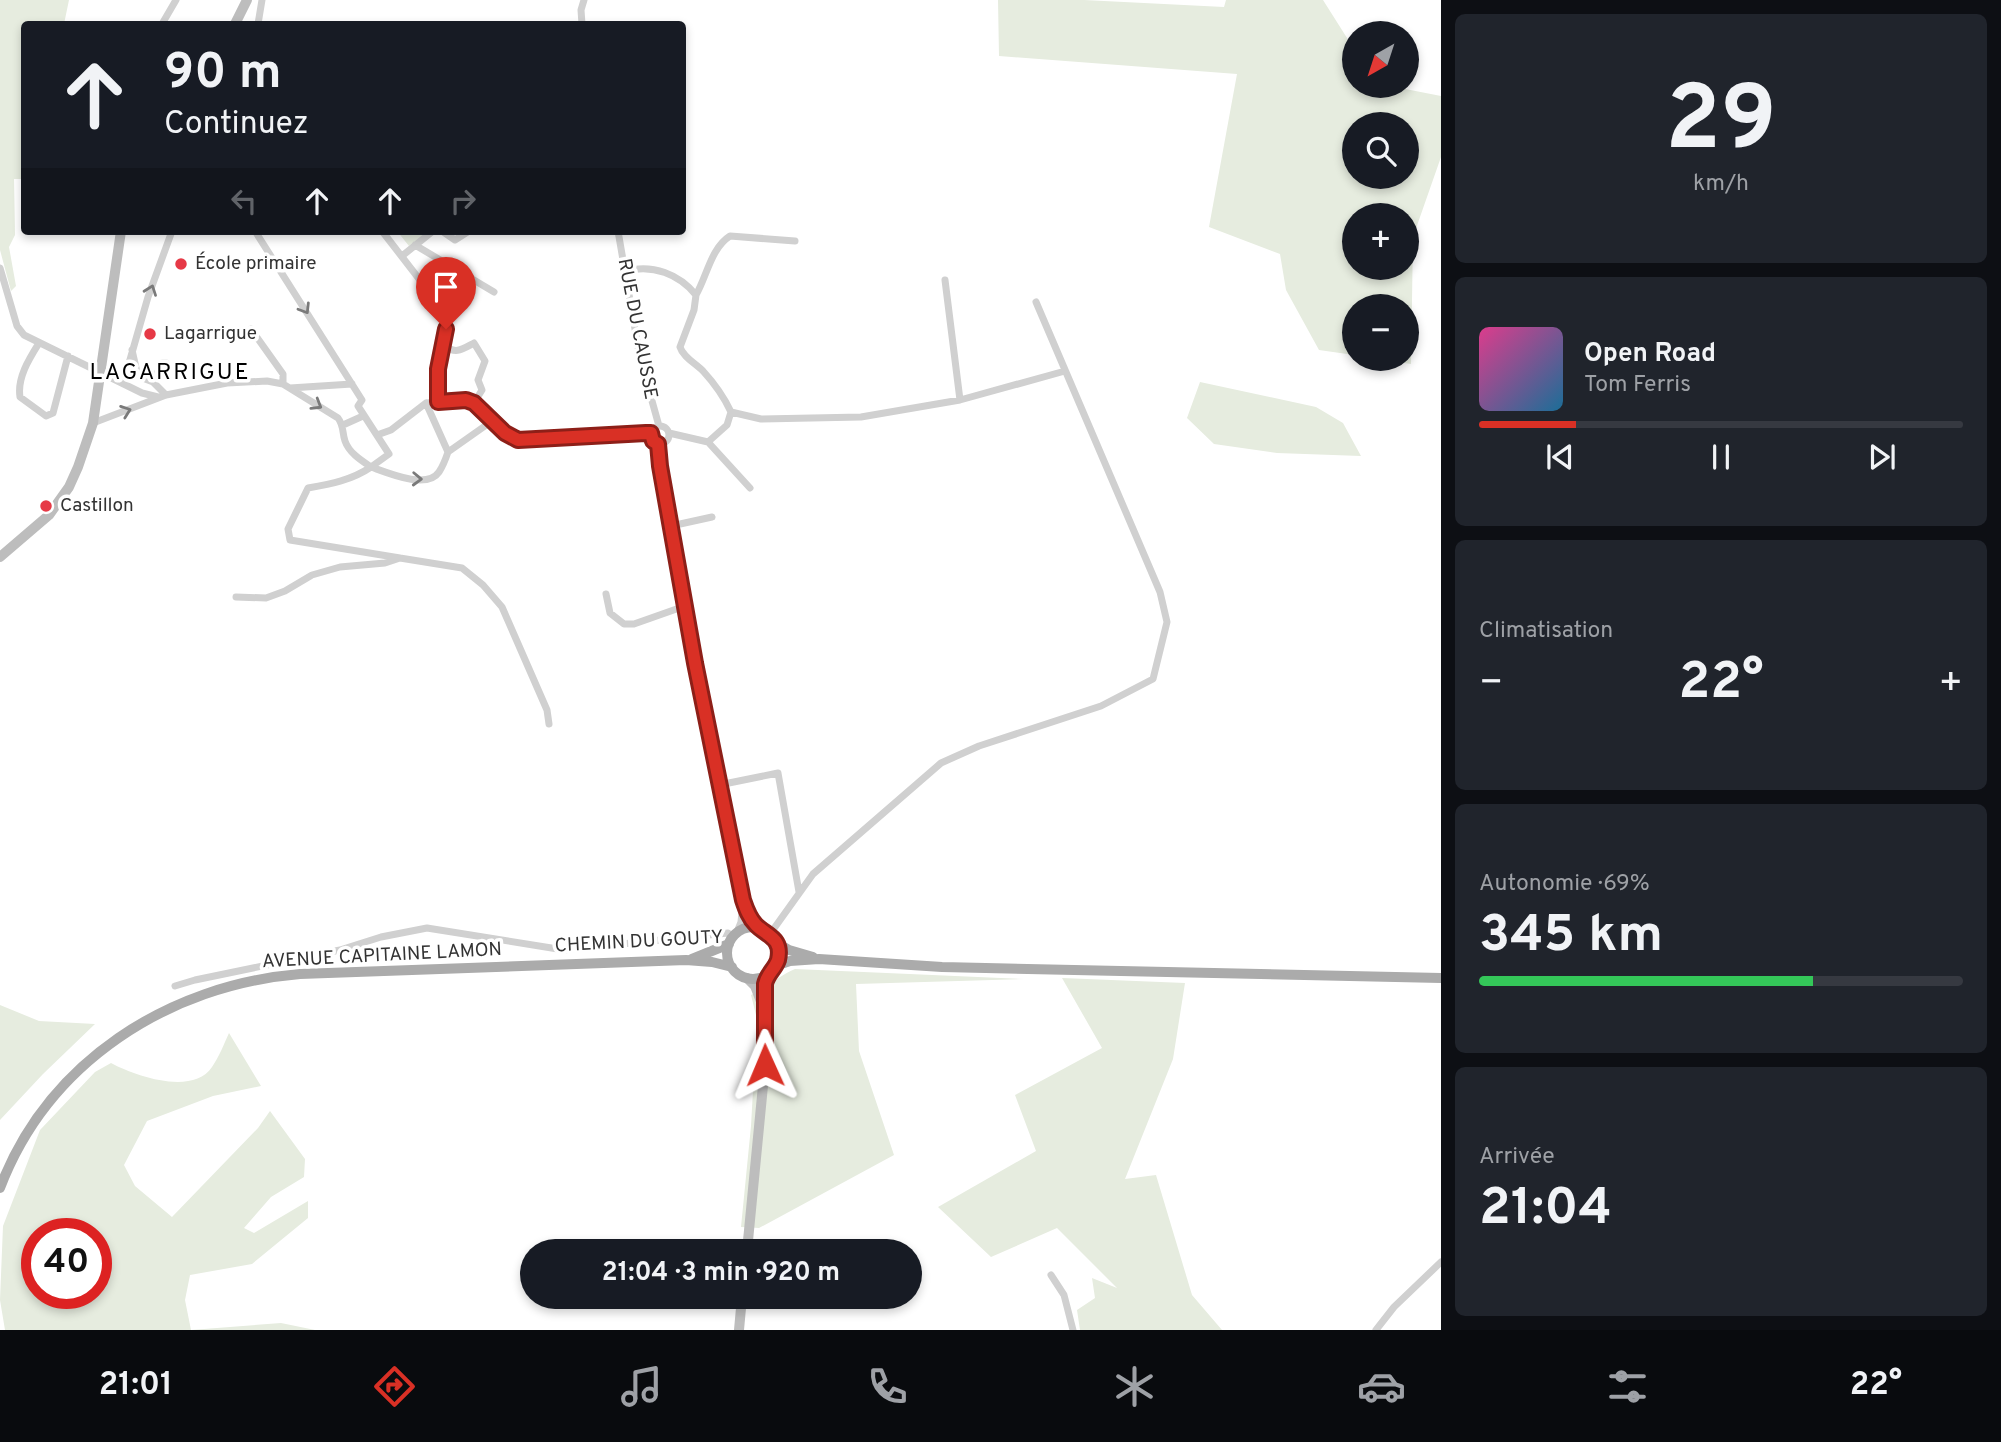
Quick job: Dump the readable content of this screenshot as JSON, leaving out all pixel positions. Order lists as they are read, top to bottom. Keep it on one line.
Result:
{"streets":{"main road":["AVENUE CAPITAINE LAMON"],"street":["RUE DU CAUSSE","CHEMIN DU GOUTY"]},"crossings":[["CHEMIN DU GOUTY","AVENUE CAPITAINE LAMON"]],"districts":["LAGARRIGUE"],"places":["École primaire","Lagarrigue","Castillon"],"north":"bottom left","page":{"tile":[["29","km/h"],"Climatisation",["Autonomie · 69%","345 km"],["Arrivée","21:04"]],"map_buttons":["+","−"],"turn":["90 m","Continuez"],"song":["Open Road","Tom Ferris"],"heat":["−","22°","+"],"limit":"40","trip":"21:04 · 3 min · 920 m","tabs":["21:01","22°"]}}
